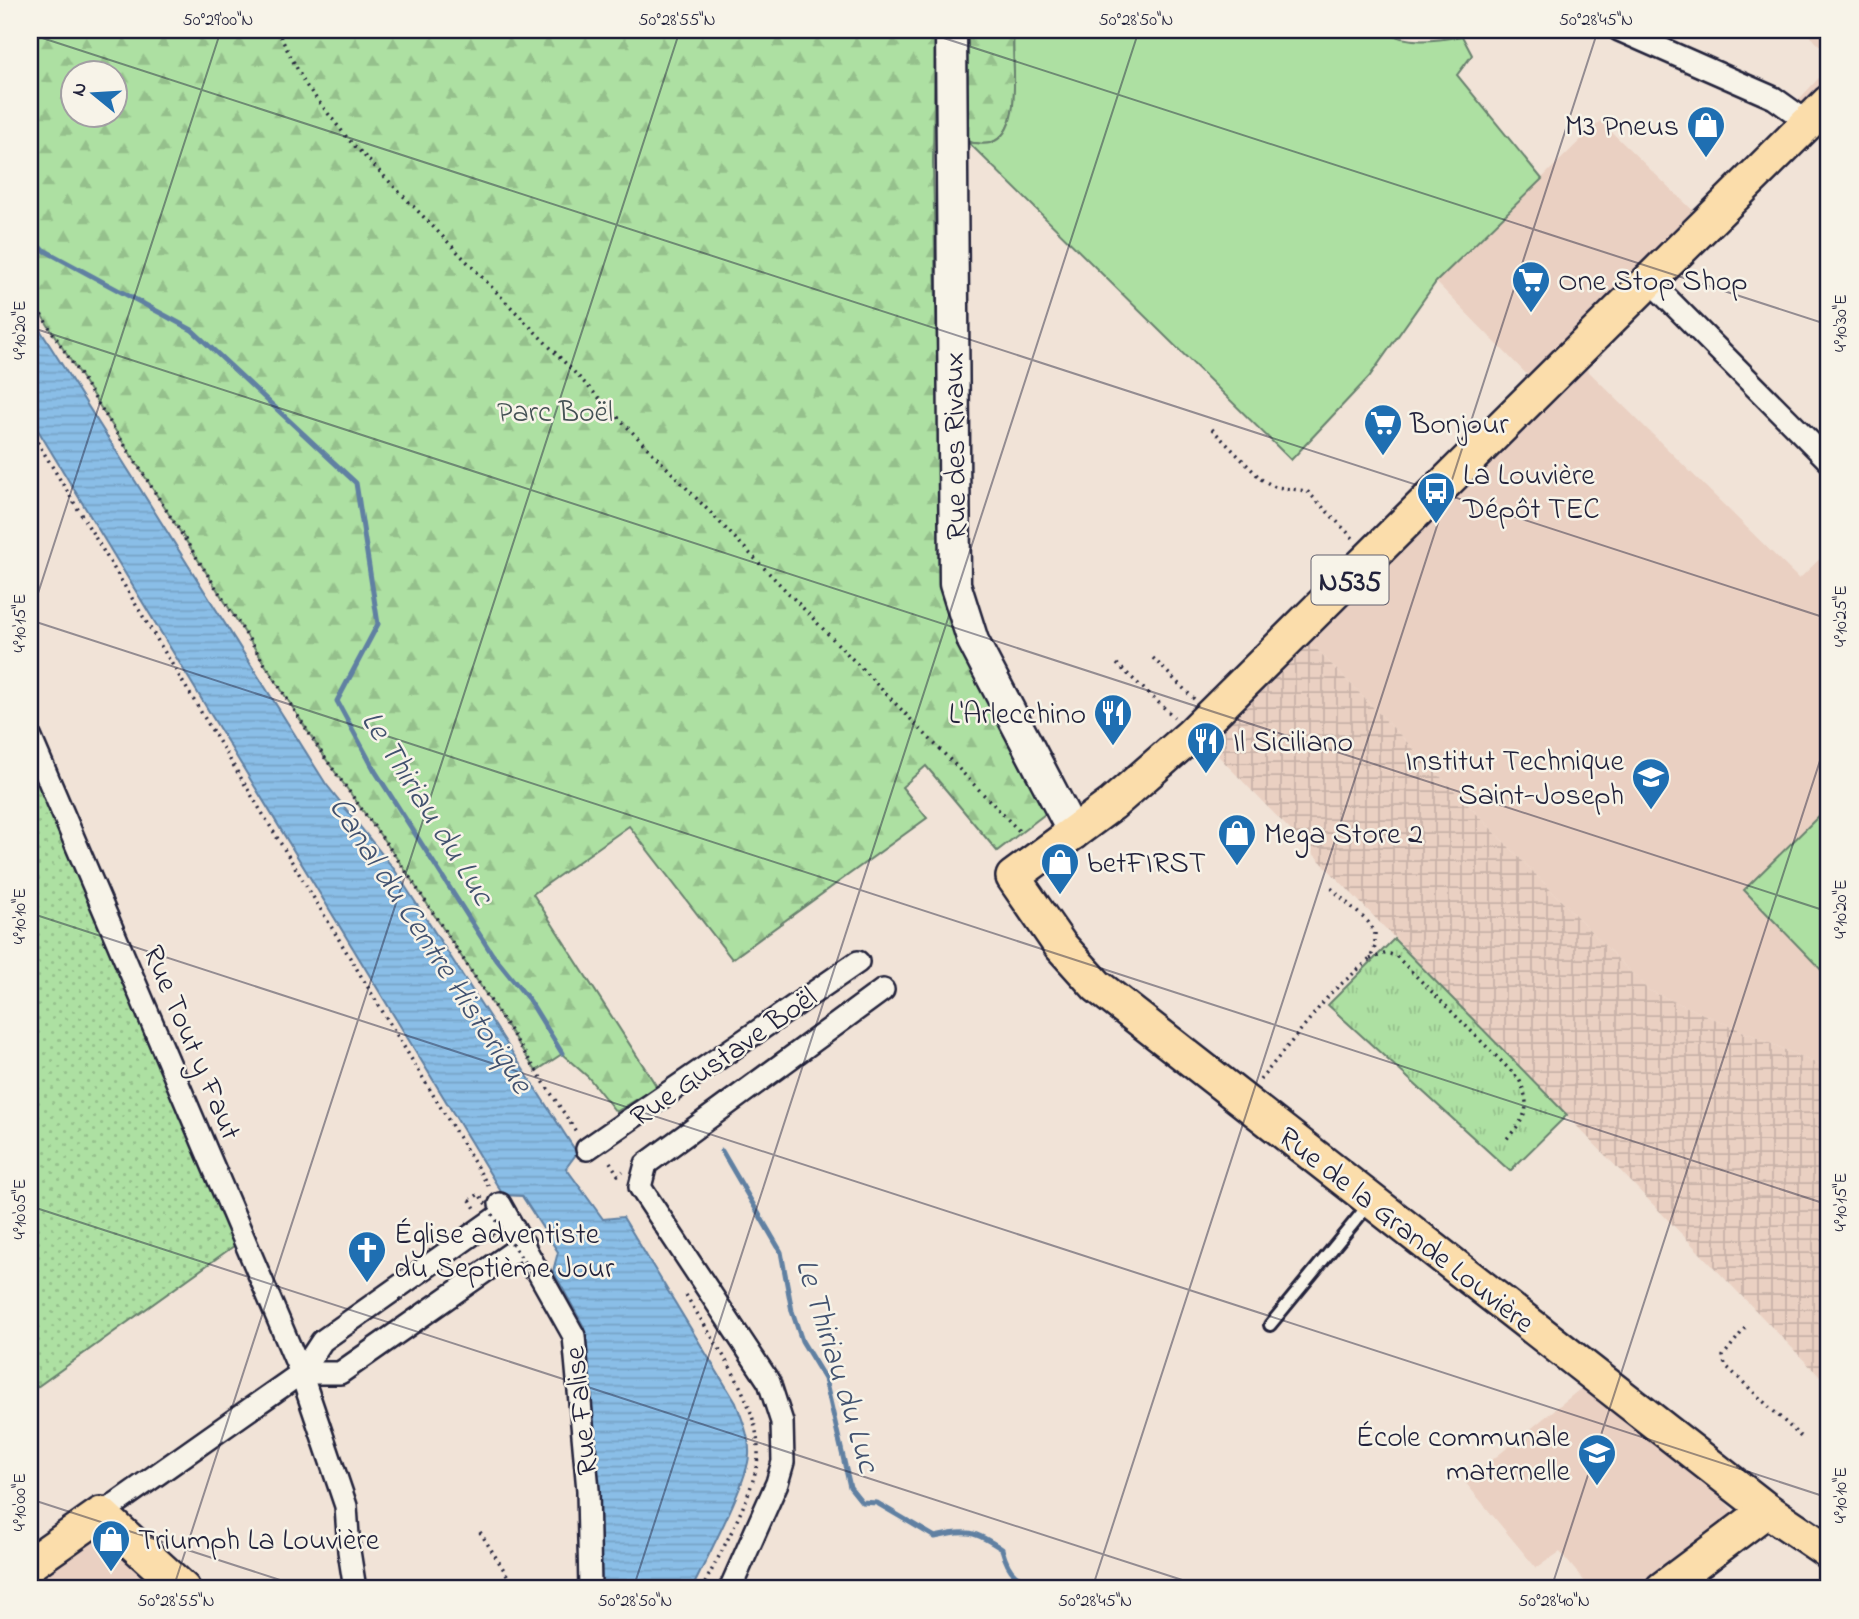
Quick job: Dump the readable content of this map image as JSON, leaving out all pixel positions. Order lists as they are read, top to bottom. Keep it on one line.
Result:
{"streets":{"main road":["N535","Rue de la Grande Louvière"],"street":["Rue des Rivaux","Rue Tout y Faut","Rue Gustave Boël","Rue Falise"]},"crossings":[["Rue des Rivaux","N535"],["Rue des Rivaux","Rue de la Grande Louvière"],["N535","Rue de la Grande Louvière"]],"water":["Le Thiriau du Luc","Canal du Centre Historique"],"parks":["Parc Boël"],"places":{"shop":["M3 Pneus","Mega Store 2","betFIRST","Triumph La Louvière"],"supermarket":["One Stop Shop","Bonjour"],"bus stop":["La Louvière Dépôt TEC"],"restaurant":["L'Arlecchino","Il Siciliano"],"school or university":["Institut Technique Saint-Joseph","École communale maternelle"],"church":["Église adventiste du Septième Jour"]},"north":"left","coordinates":["50°29'00\"N","50°28'55\"N","50°28'50\"N","50°28'45\"N","4°10'30\"E","4°10'20\"E","4°10'25\"E","4°10'15\"E","4°10'10\"E","4°10'05\"E","4°10'00\"E","50°28'40\"N"]}
